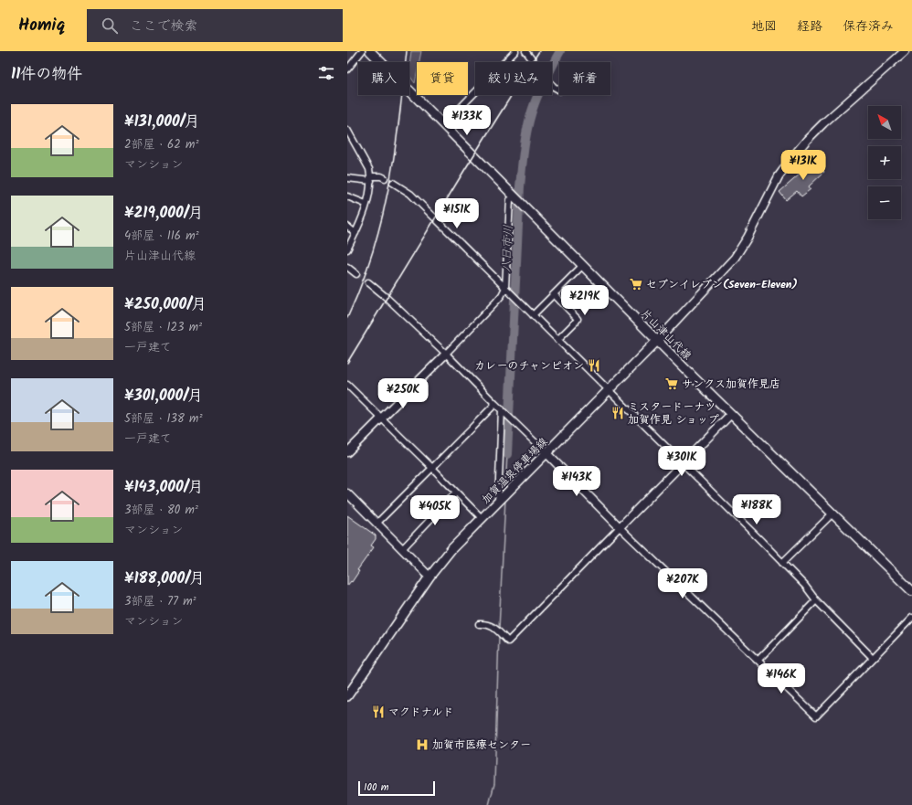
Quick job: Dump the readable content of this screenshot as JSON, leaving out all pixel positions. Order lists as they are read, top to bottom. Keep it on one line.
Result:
{"streets":{"main road":["片山津山代線","加賀温泉停車場線"]},"crossings":[["片山津山代線","加賀温泉停車場線"]],"water":["八日市川"],"places":{"supermarket":["セブンイレブン(Seven-Eleven)","サンクス加賀作見店"],"restaurant":["カレーのチャンピオン","ミスタードーナツ 加賀作見 ショップ","マクドナルド"],"hospital":["加賀市医療センター"]},"scale_bar":"100 m","north":"top left","page":{"header":"Homiq","search":"ここで検索","nav":["地図","経路","保存済み"],"heading":"11件の物件","chip":["購入","賃貸","絞り込み","新着"],"list":[{"name":"¥131,000/月","note":"2部屋 · 62 m² · マンション"},{"name":"¥219,000/月","note":"4部屋 · 116 m² · 片山津山代線"},{"name":"¥250,000/月","note":"5部屋 · 123 m² · 一戸建て"},{"name":"¥301,000/月","note":"5部屋 · 138 m² · 一戸建て"},{"name":"¥143,000/月","note":"3部屋 · 80 m² · マンション"},{"name":"¥188,000/月","note":"3部屋 · 77 m² · マンション"}],"price":["¥133K","¥131K","¥151K","¥219K","¥250K","¥301K","¥143K","¥188K","¥405K","¥207K","¥146K"],"map_buttons":["+","−"],"scale":"100 m"}}
